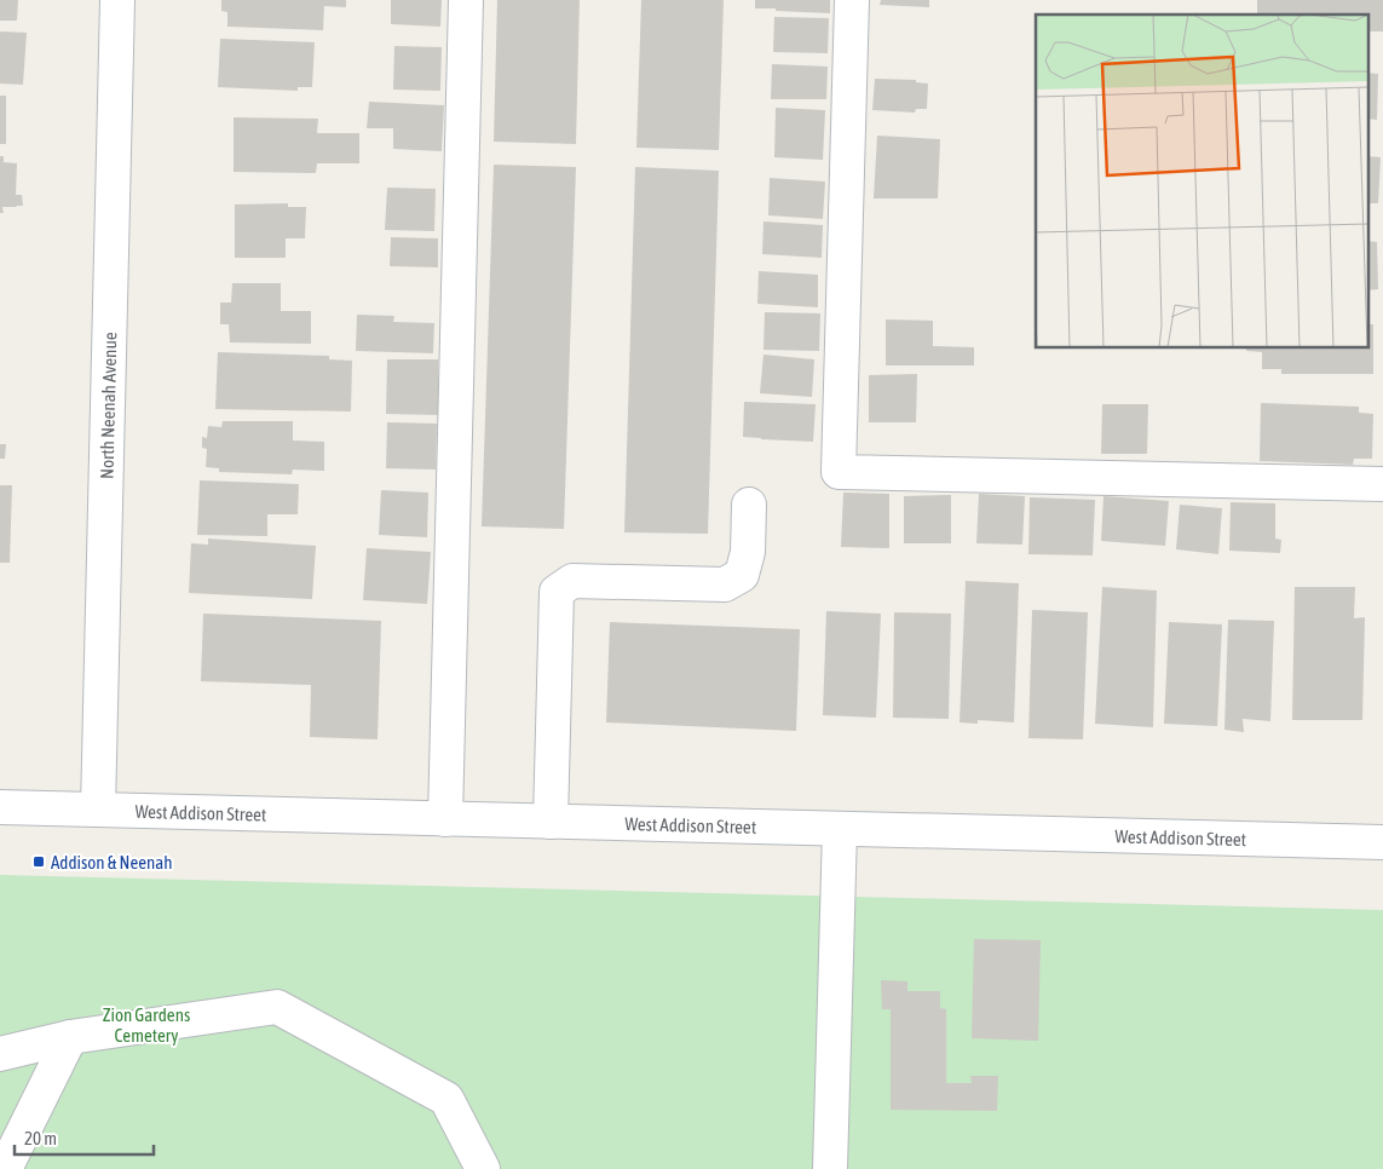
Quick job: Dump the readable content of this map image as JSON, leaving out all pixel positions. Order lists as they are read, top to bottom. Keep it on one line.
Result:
{"streets":{"street":["North Neenah Avenue","West Addison Street"]},"crossings":[["North Neenah Avenue","West Addison Street"]],"parks":["Zion Gardens Cemetery"],"places":{"transit":["Addison & Neenah"]},"scale_bar":"20 m"}
